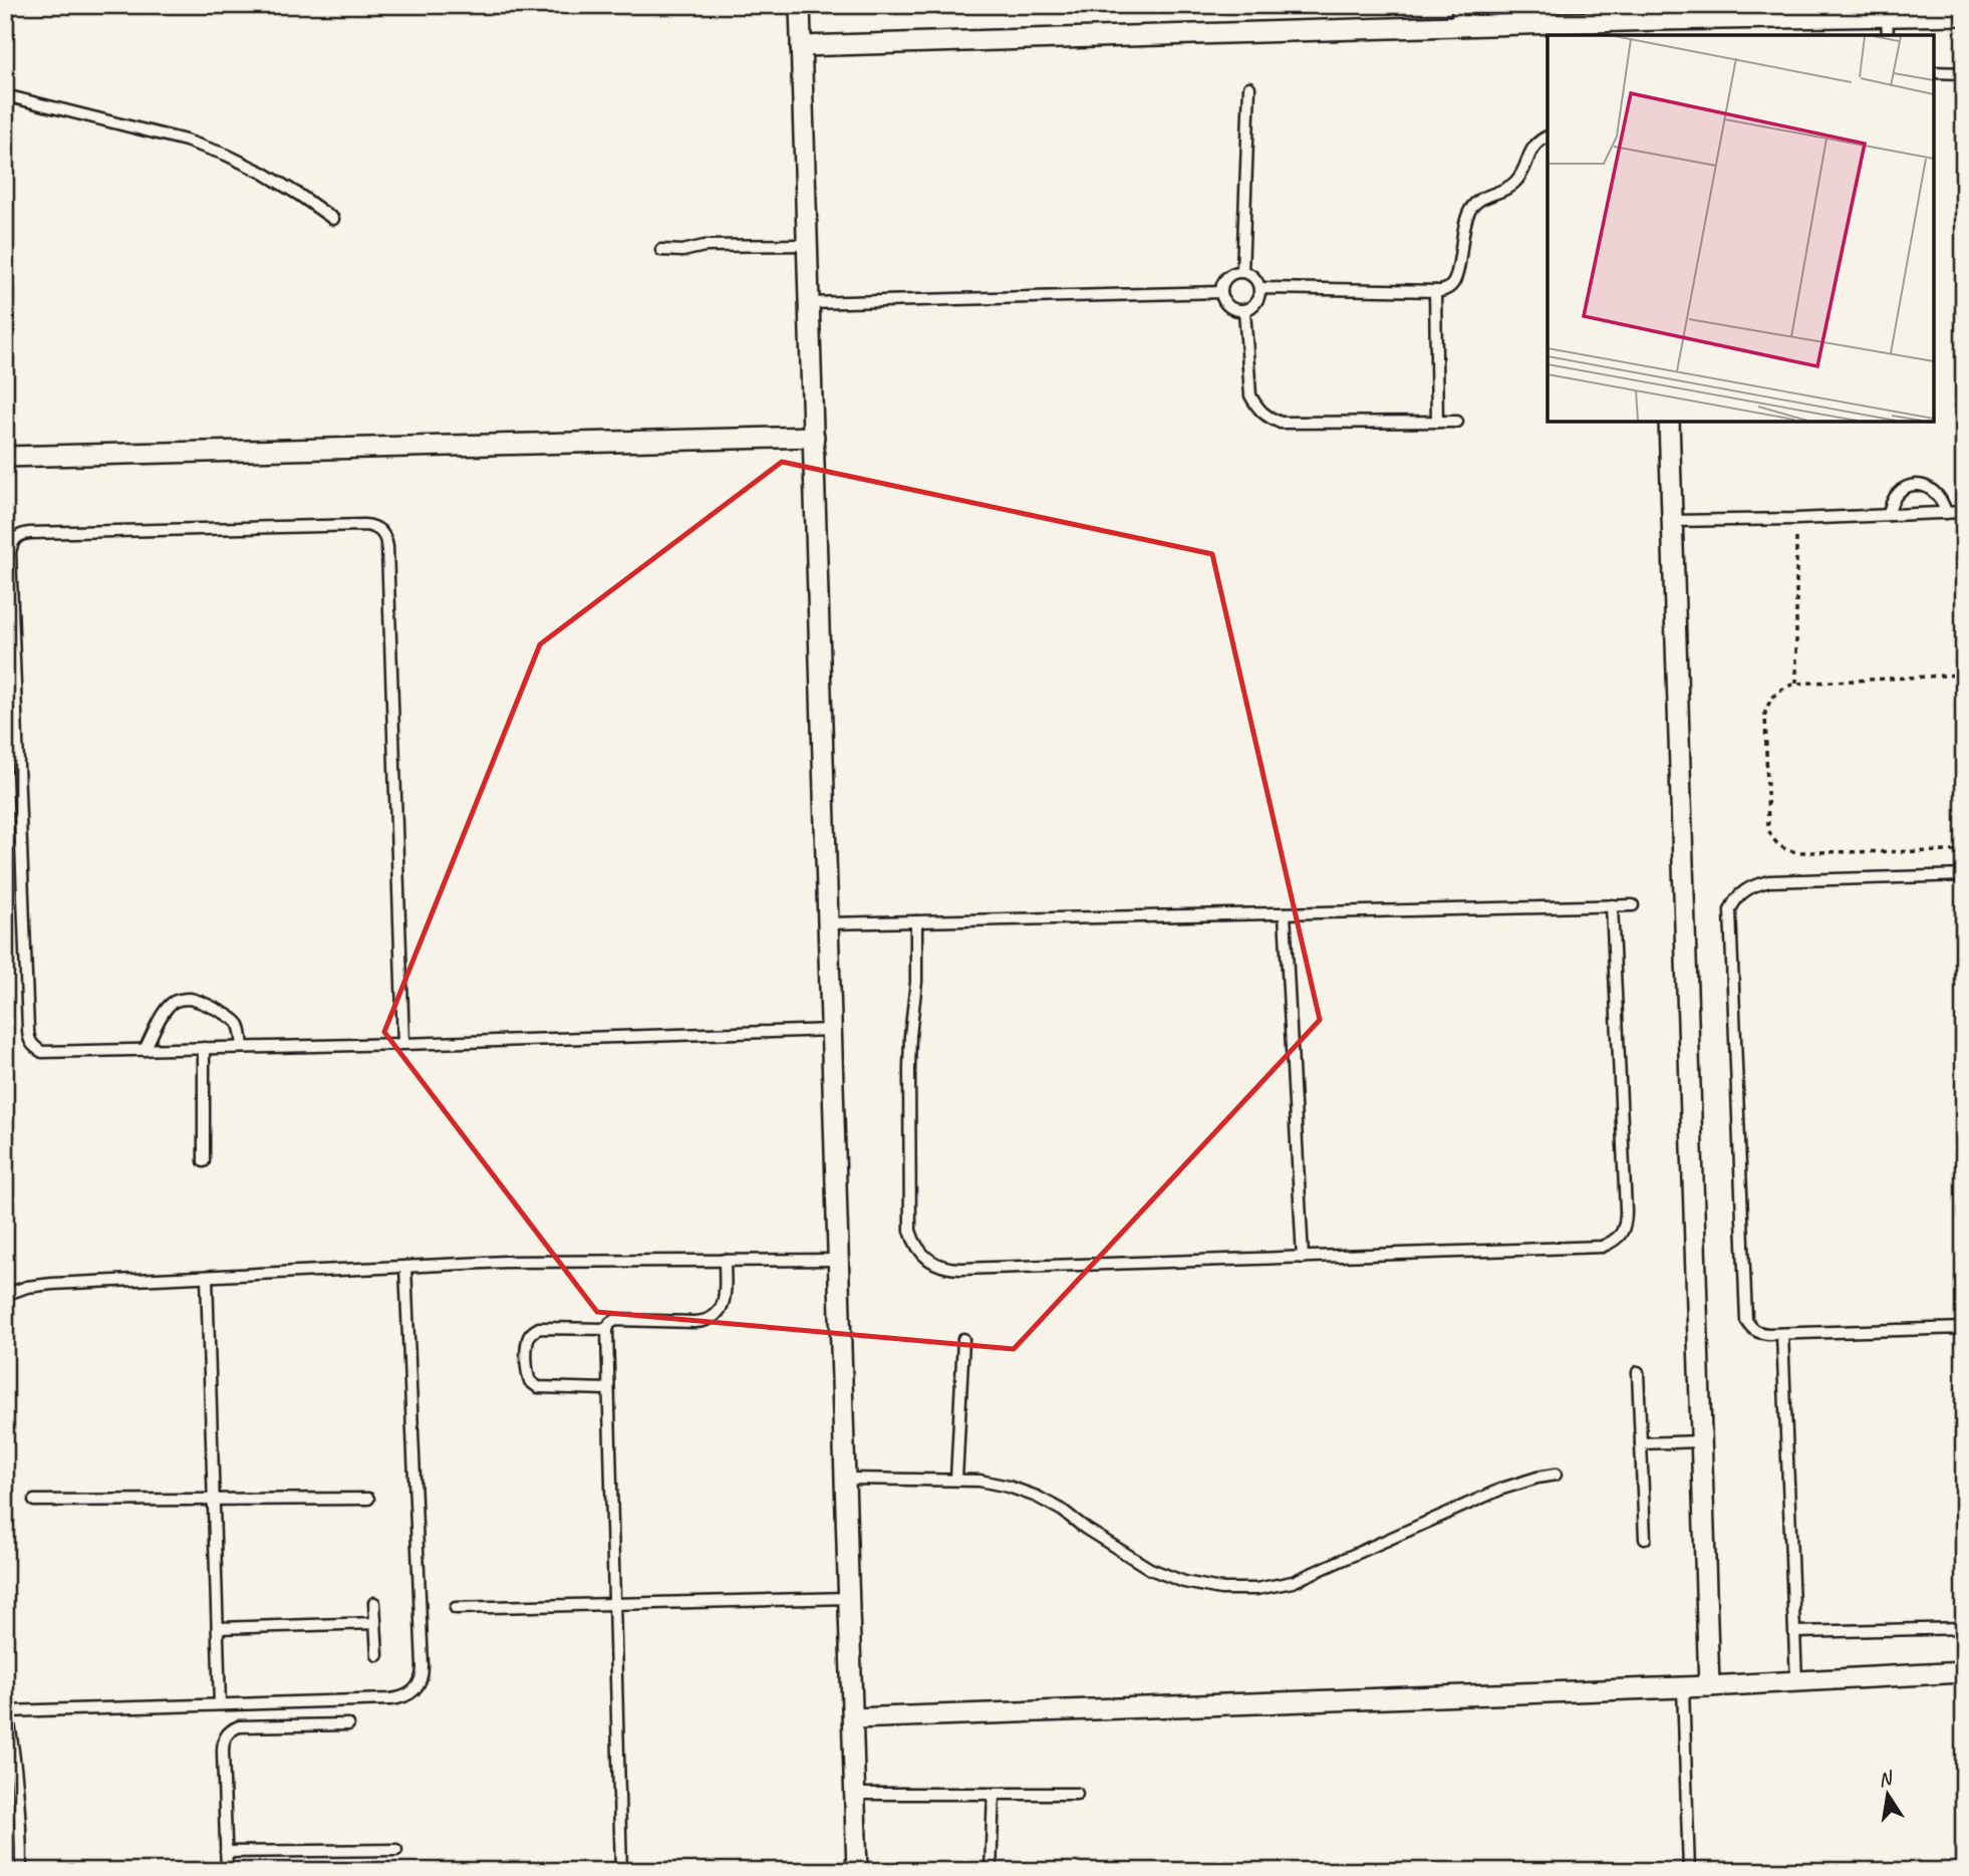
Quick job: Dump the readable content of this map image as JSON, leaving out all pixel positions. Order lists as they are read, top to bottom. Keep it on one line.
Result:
{"north":"top"}
